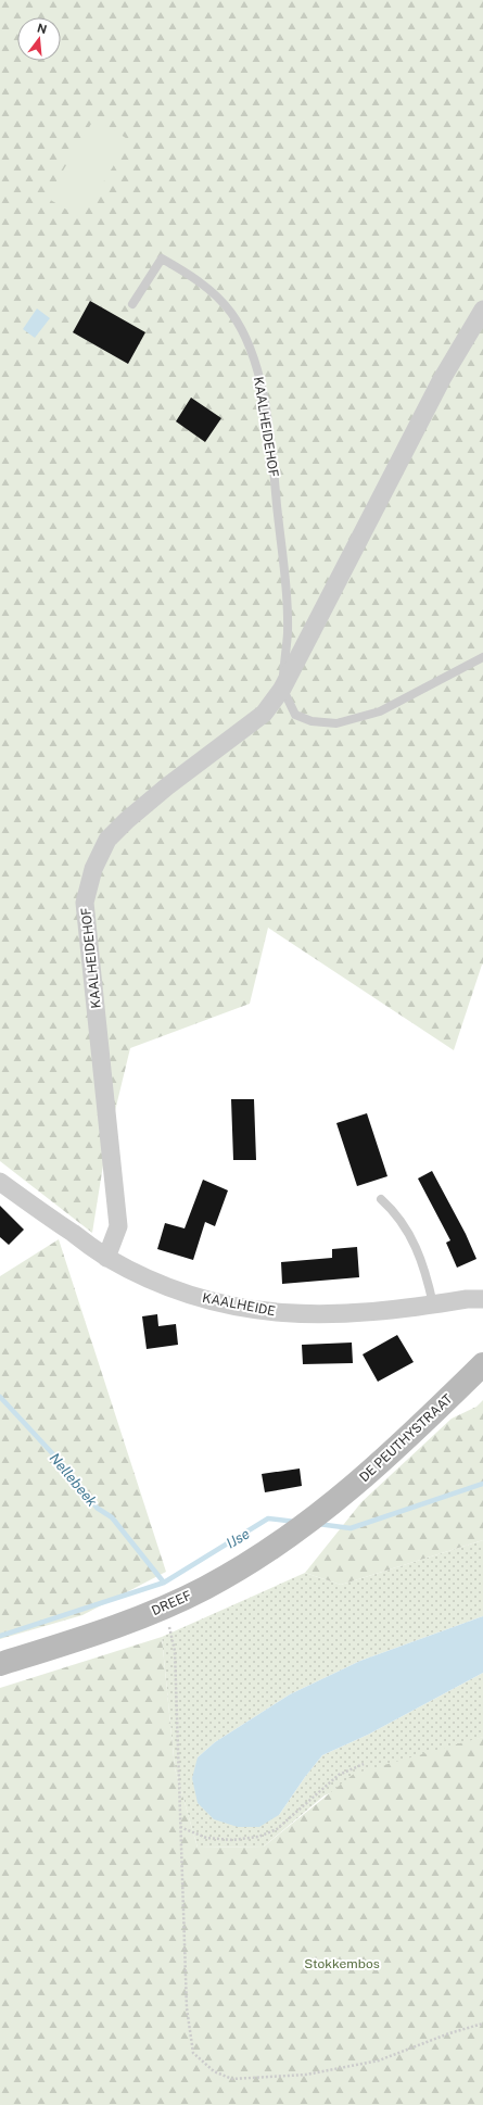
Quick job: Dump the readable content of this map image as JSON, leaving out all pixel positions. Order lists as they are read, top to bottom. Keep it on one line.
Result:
{"streets":{"main road":["DE PEUTHYSTRAAT","DREEF"],"street":["KAALHEIDEHOF","KAALHEIDE"]},"crossings":[["KAALHEIDEHOF","KAALHEIDE"],["DE PEUTHYSTRAAT","DREEF"]],"water":["Nellebeek","IJse"],"parks":["Stokkembos"],"north":"top"}
